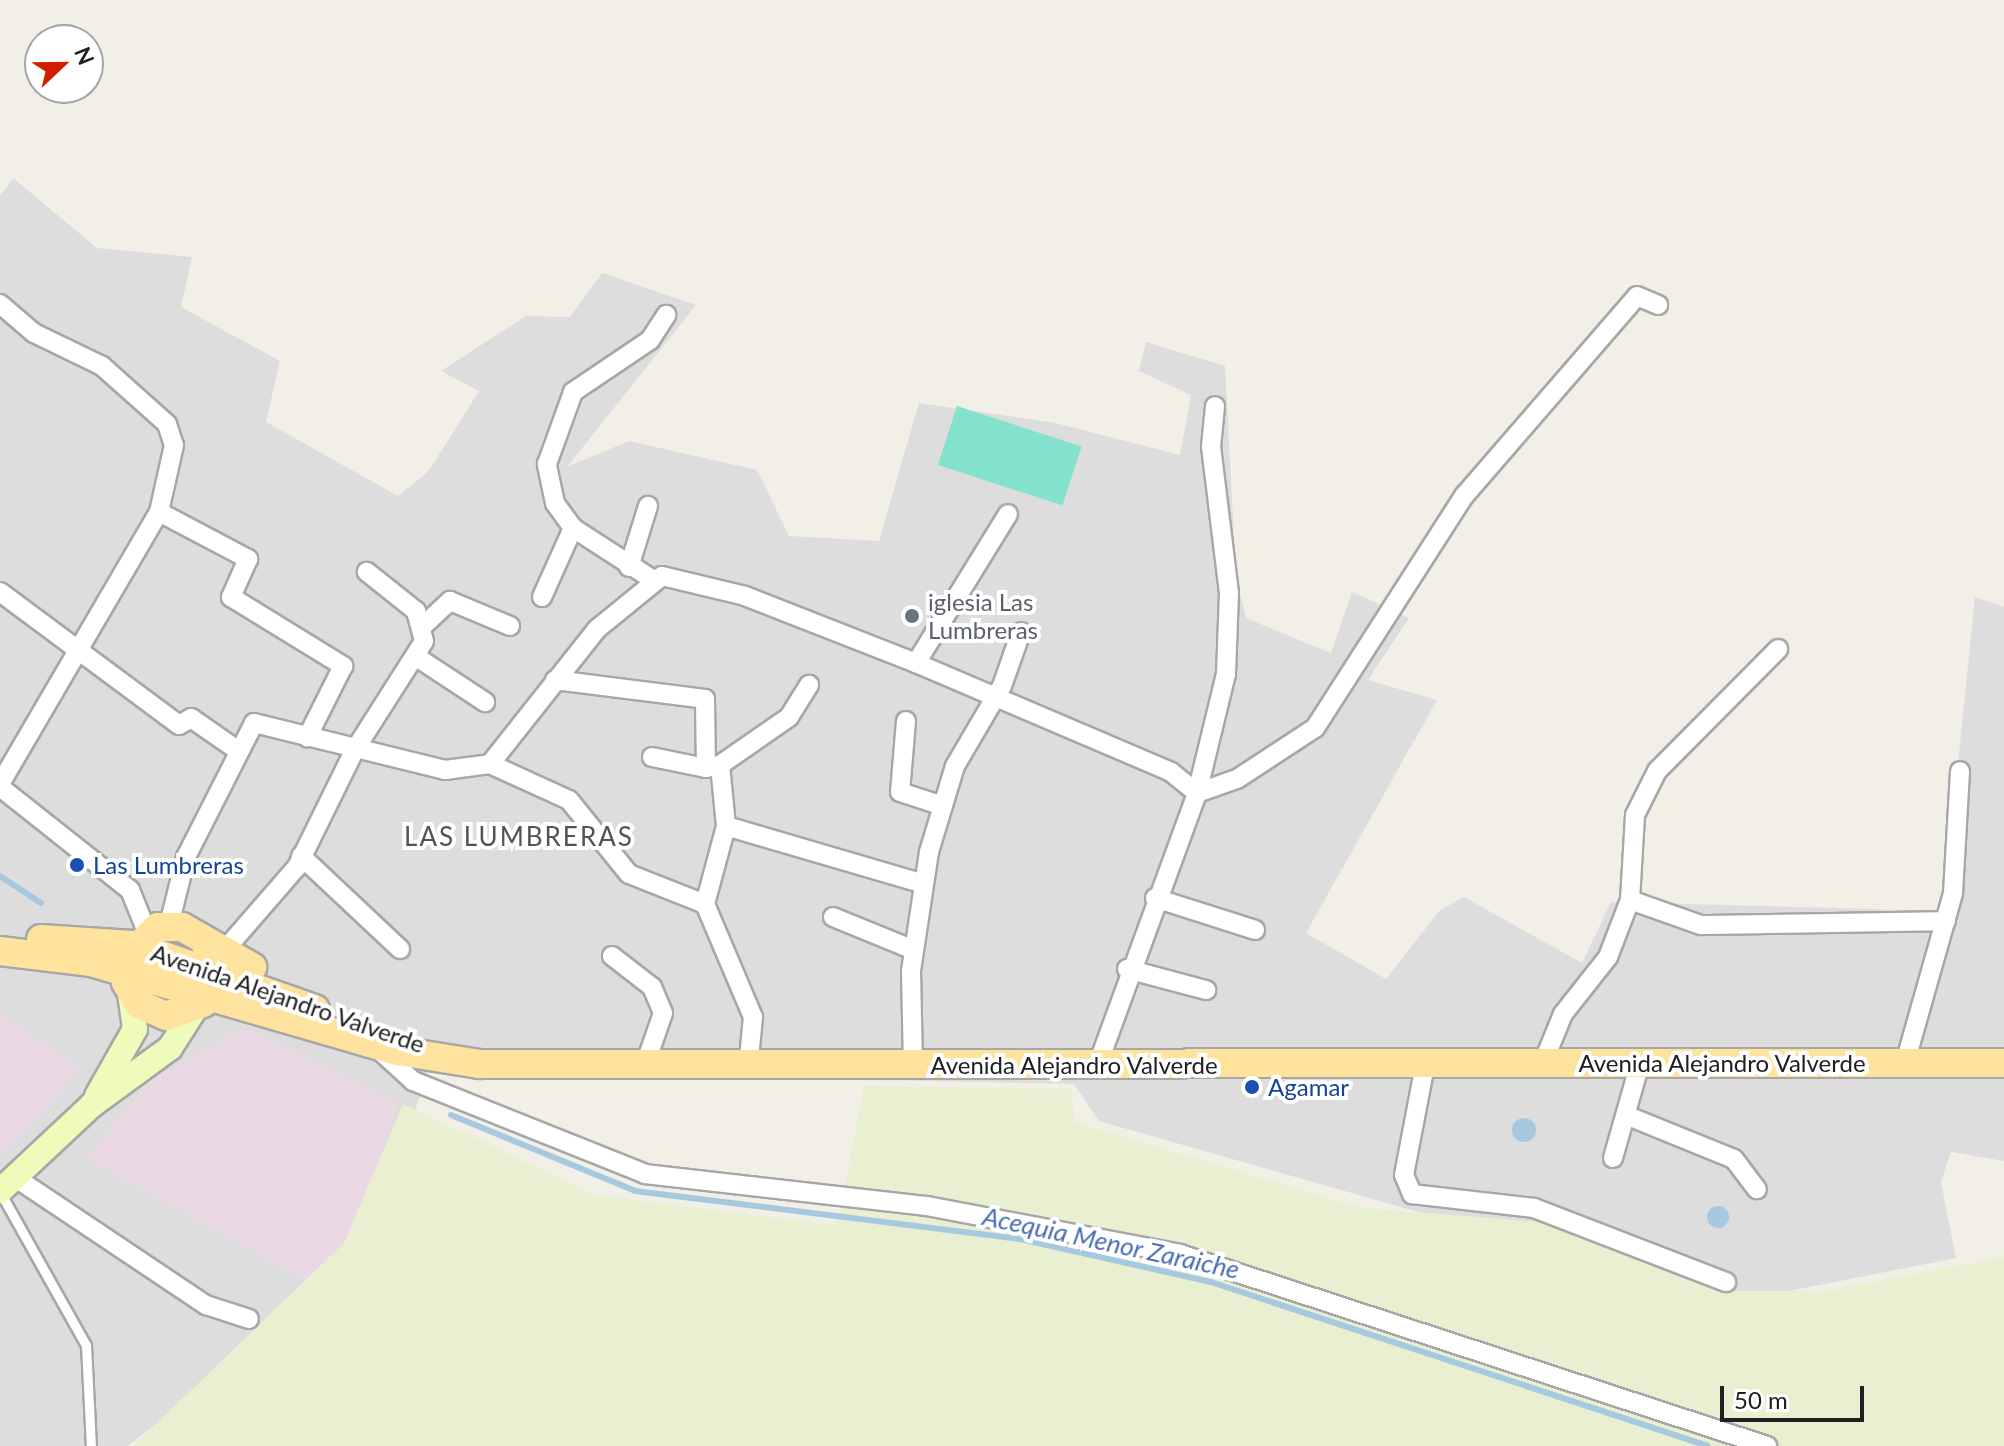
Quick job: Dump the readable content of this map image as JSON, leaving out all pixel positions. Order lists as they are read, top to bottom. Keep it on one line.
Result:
{"streets":{"main road":["Avenida Alejandro Valverde"]},"districts":["LAS LUMBRERAS"],"water":["Acequia Menor Zaraiche"],"places":["iglesia Las Lumbreras","Las Lumbreras","Agamar"],"scale_bar":"50 m","north":"right"}
